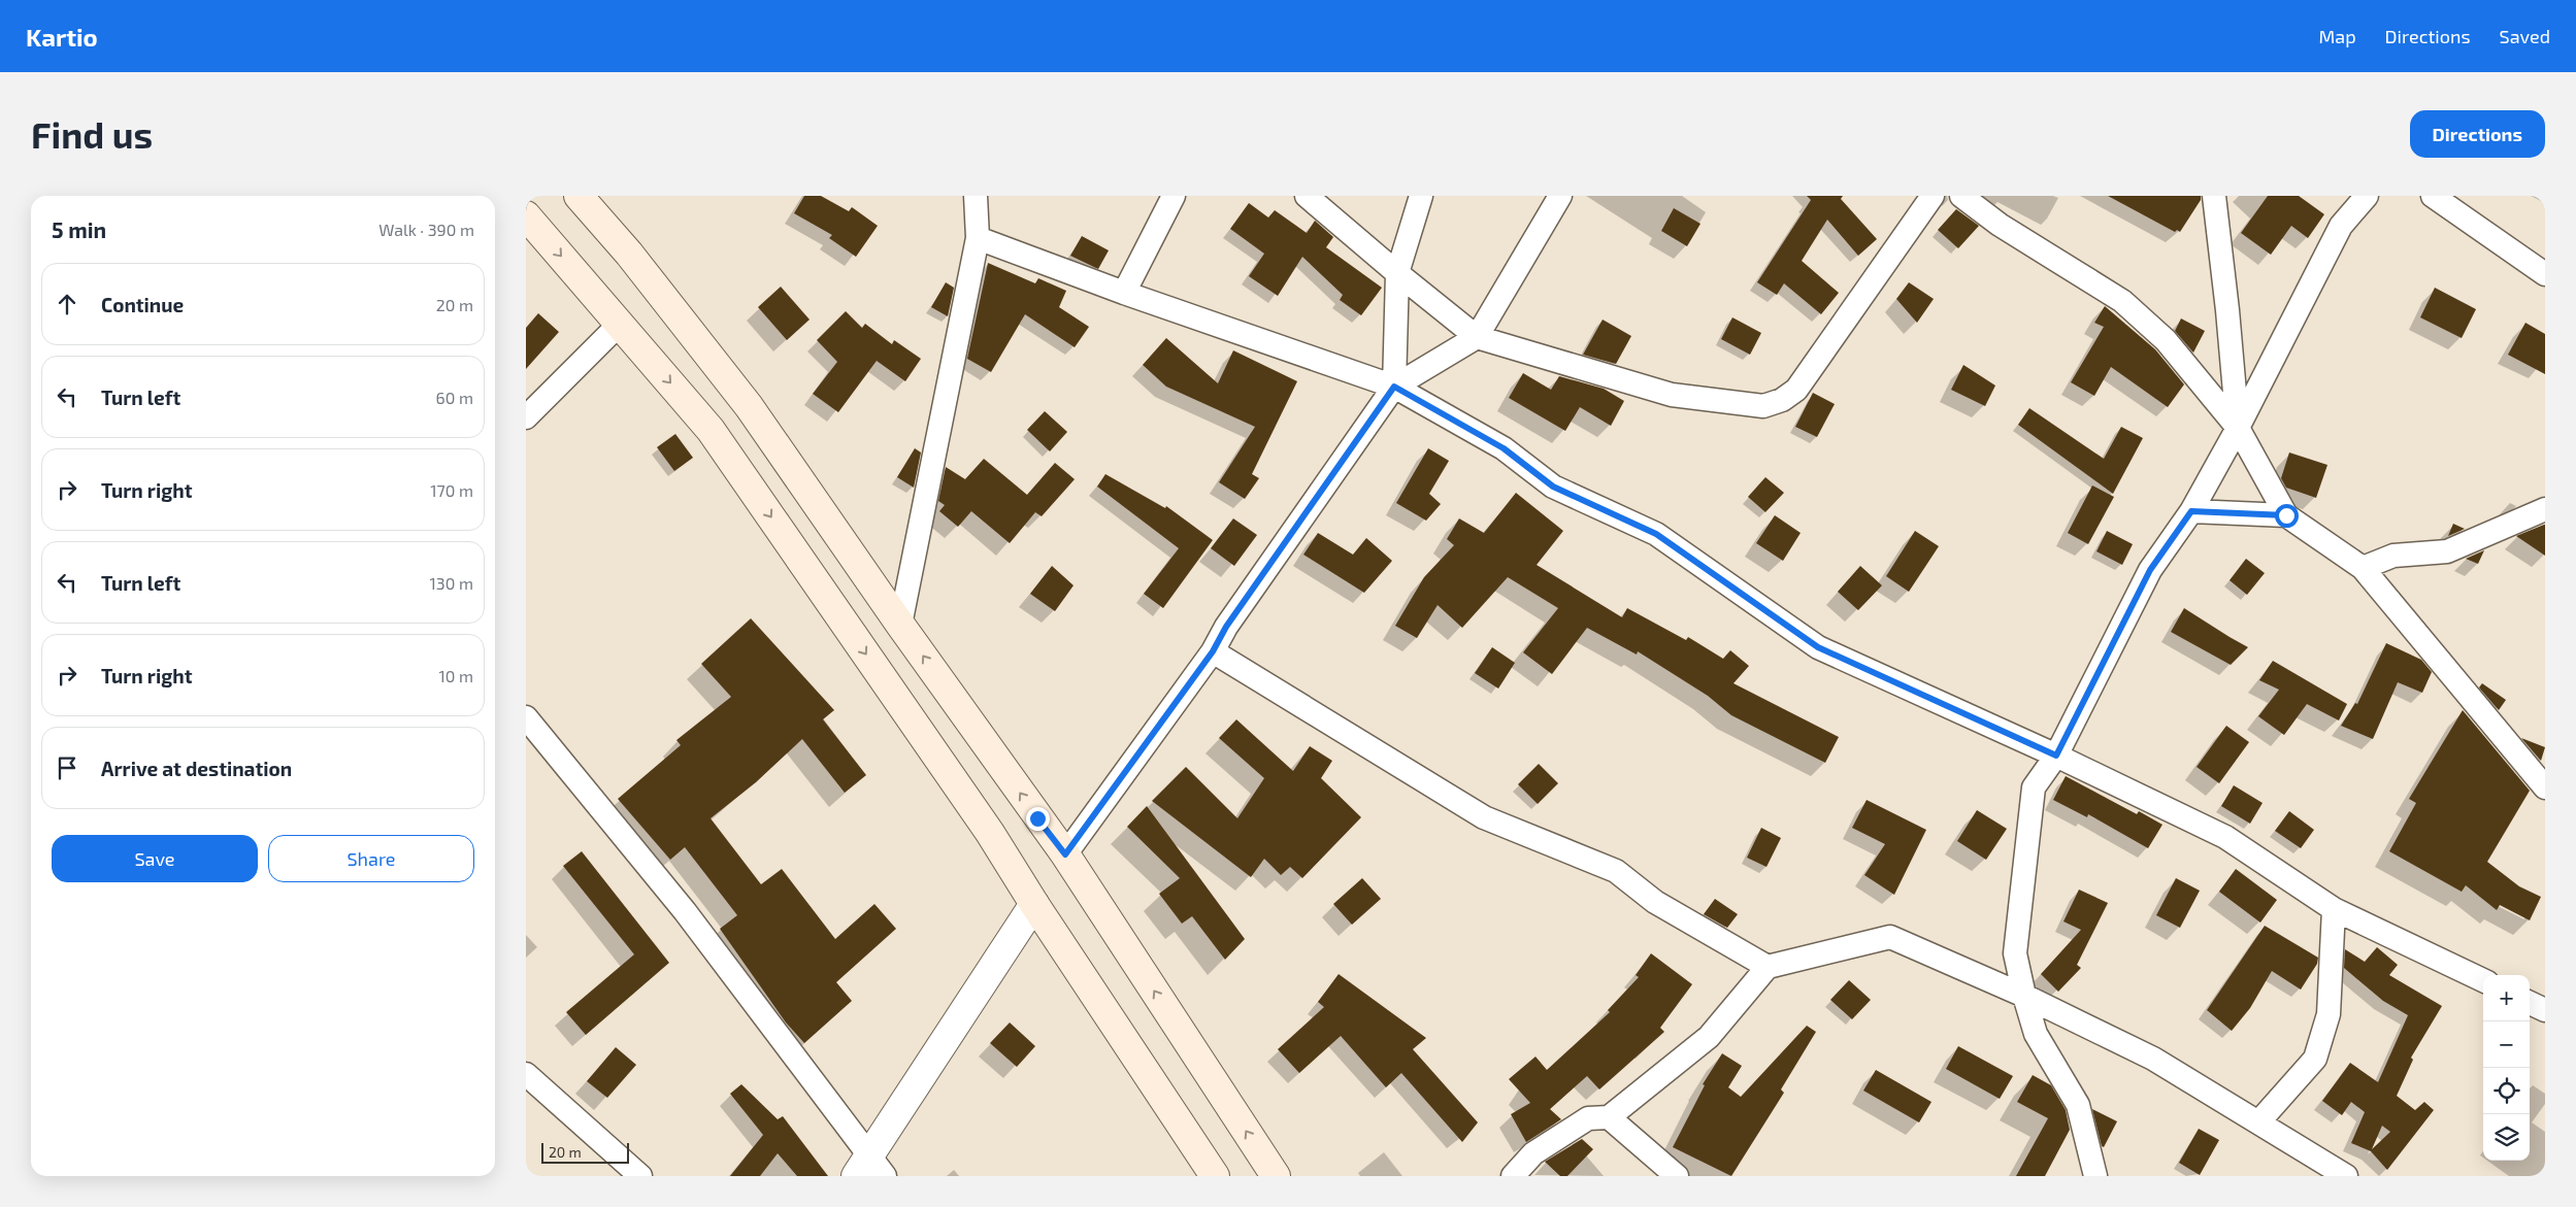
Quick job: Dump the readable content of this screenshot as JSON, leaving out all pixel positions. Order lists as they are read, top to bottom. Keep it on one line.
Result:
{"scale_bar":"20 m","page":{"header":"Kartio","nav":["Map","Directions","Saved"],"buttons":["Directions",["Save","Share"]],"title":"Find us","heading":["5 min","Walk · 390 m"],"list":[["Continue","20 m"],["Turn left","60 m"],["Turn right","170 m"],["Turn left","130 m"],["Turn right","10 m"],"Arrive at destination"],"map_buttons":["+","−"],"scale":"20 m"}}
